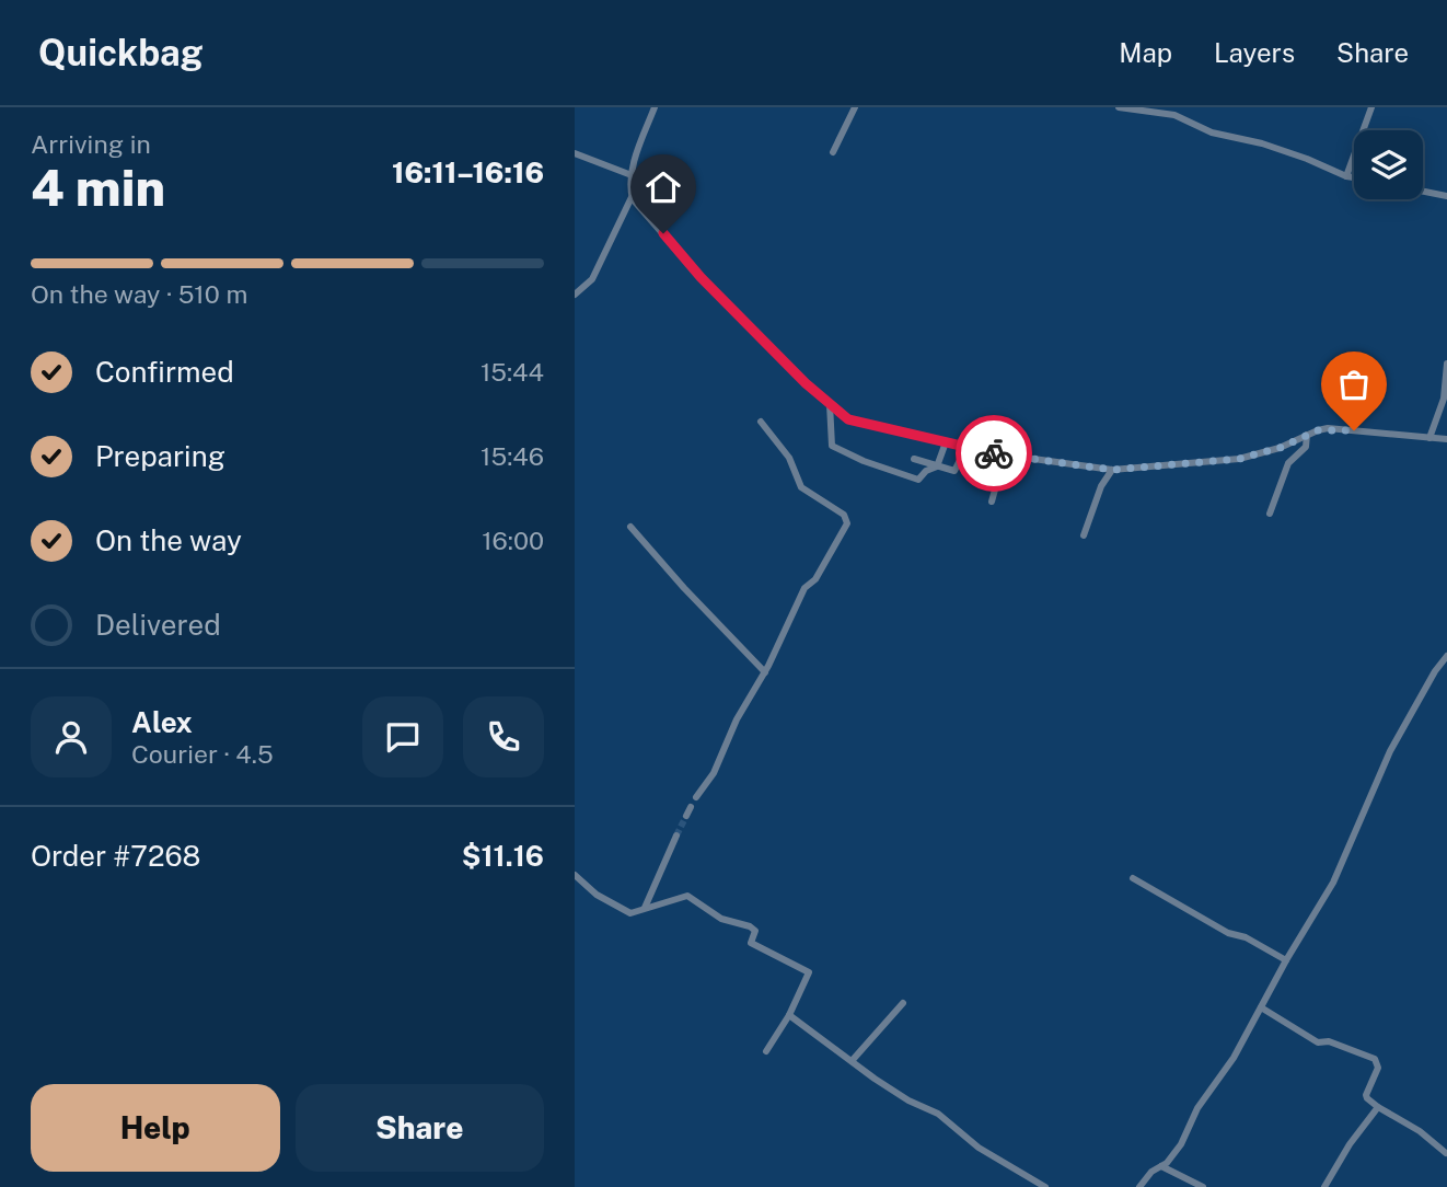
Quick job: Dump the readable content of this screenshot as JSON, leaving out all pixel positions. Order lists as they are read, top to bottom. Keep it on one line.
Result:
{"page":{"header":"Quickbag","nav":["Map","Layers","Share"],"heading":["4 min","Arriving in","16:11–16:16"],"panel":["Alex","Courier · 4.5","Order #7268","$11.16"],"bar":"On the way · 510 m","list":[["Confirmed","15:44"],["Preparing","15:46"],["On the way","16:00"],"Delivered"],"buttons":["Help","Share"]}}
